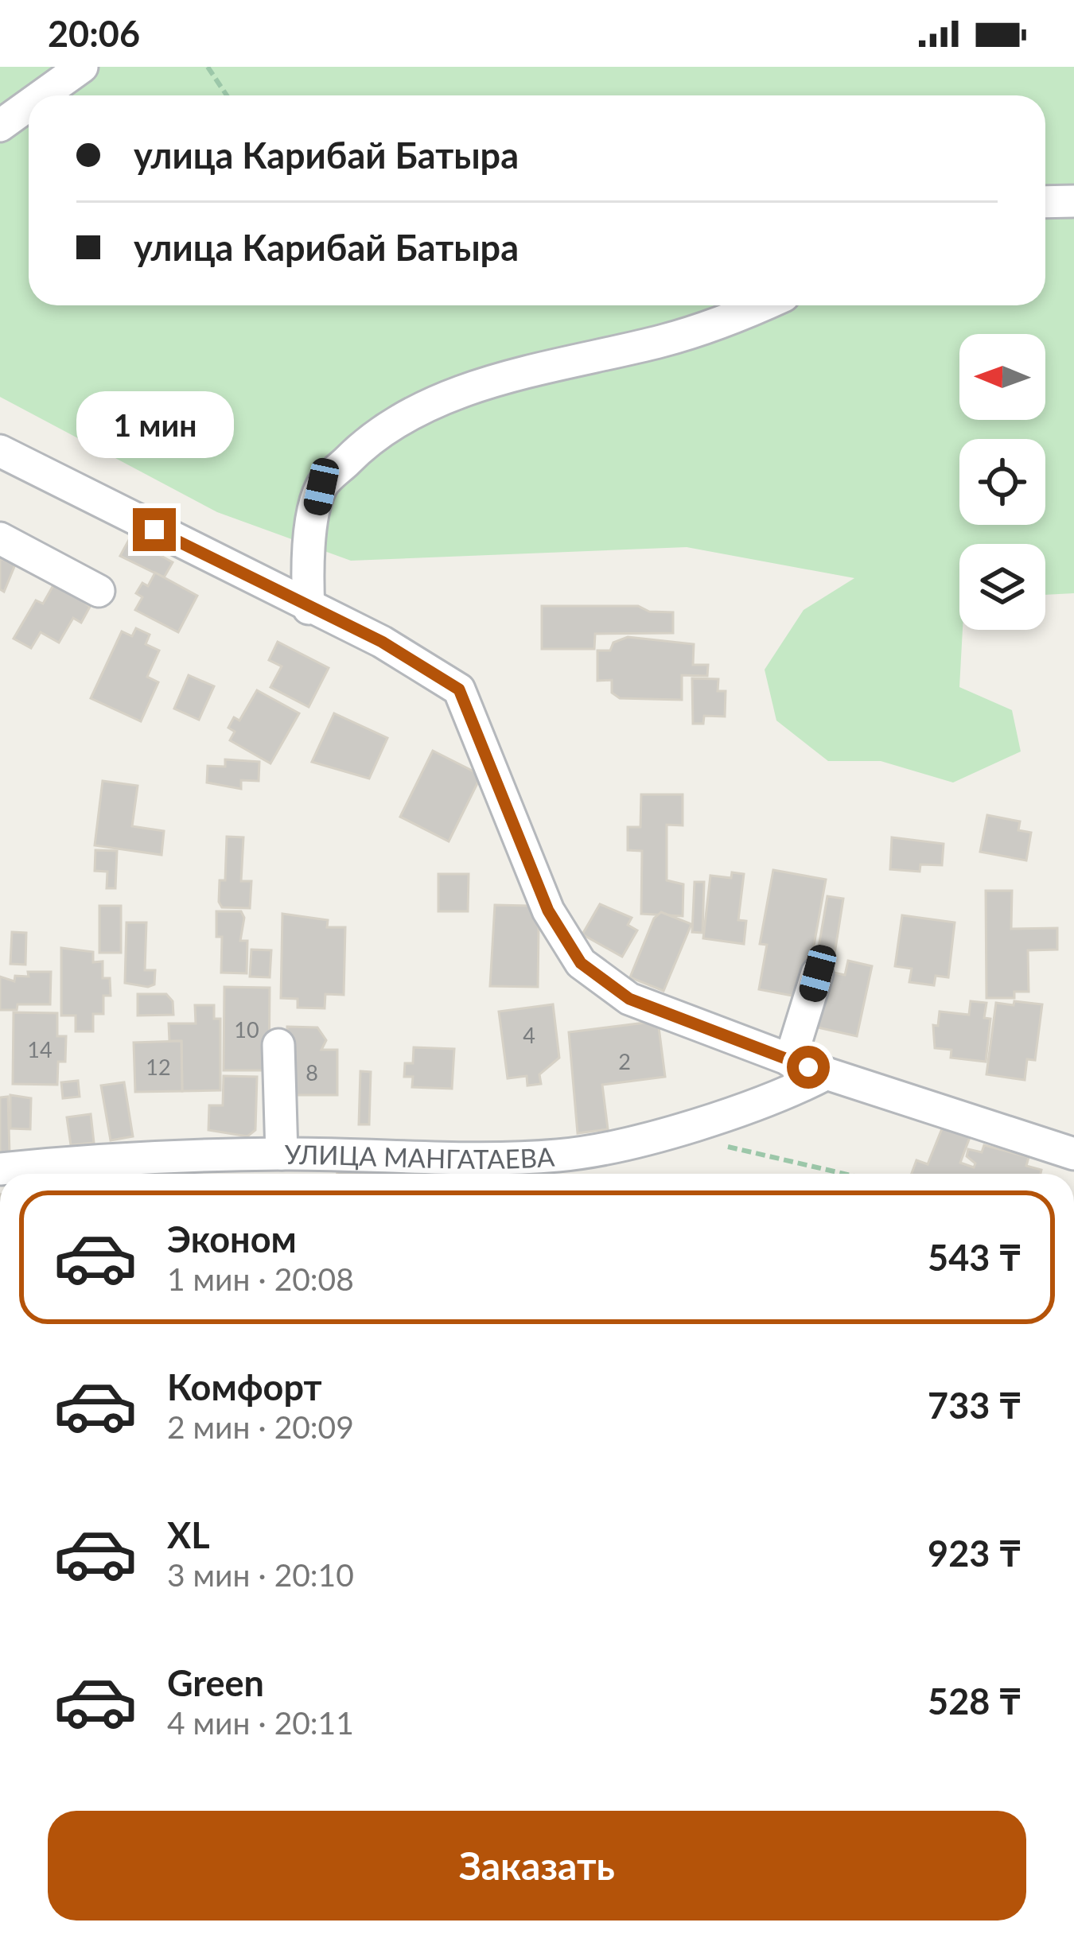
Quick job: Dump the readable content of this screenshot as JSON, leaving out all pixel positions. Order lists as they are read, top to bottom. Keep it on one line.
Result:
{"streets":{"street":["УЛИЦА МАНГАТАЕВА"]},"house_numbers":["10","4","14","2","12","8"],"north":"left","page":{"status":"20:06","banner":["улица Карибай Батыра","улица Карибай Батыра"],"bubble":"1 мин","list":[{"name":"Эконом","note":"1 мин · 20:08","value":"543 ₸"},{"name":"Комфорт","note":"2 мин · 20:09","value":"733 ₸"},{"name":"XL","note":"3 мин · 20:10","value":"923 ₸"},{"name":"Green","note":"4 мин · 20:11","value":"528 ₸"}],"buttons":"Заказать"}}
